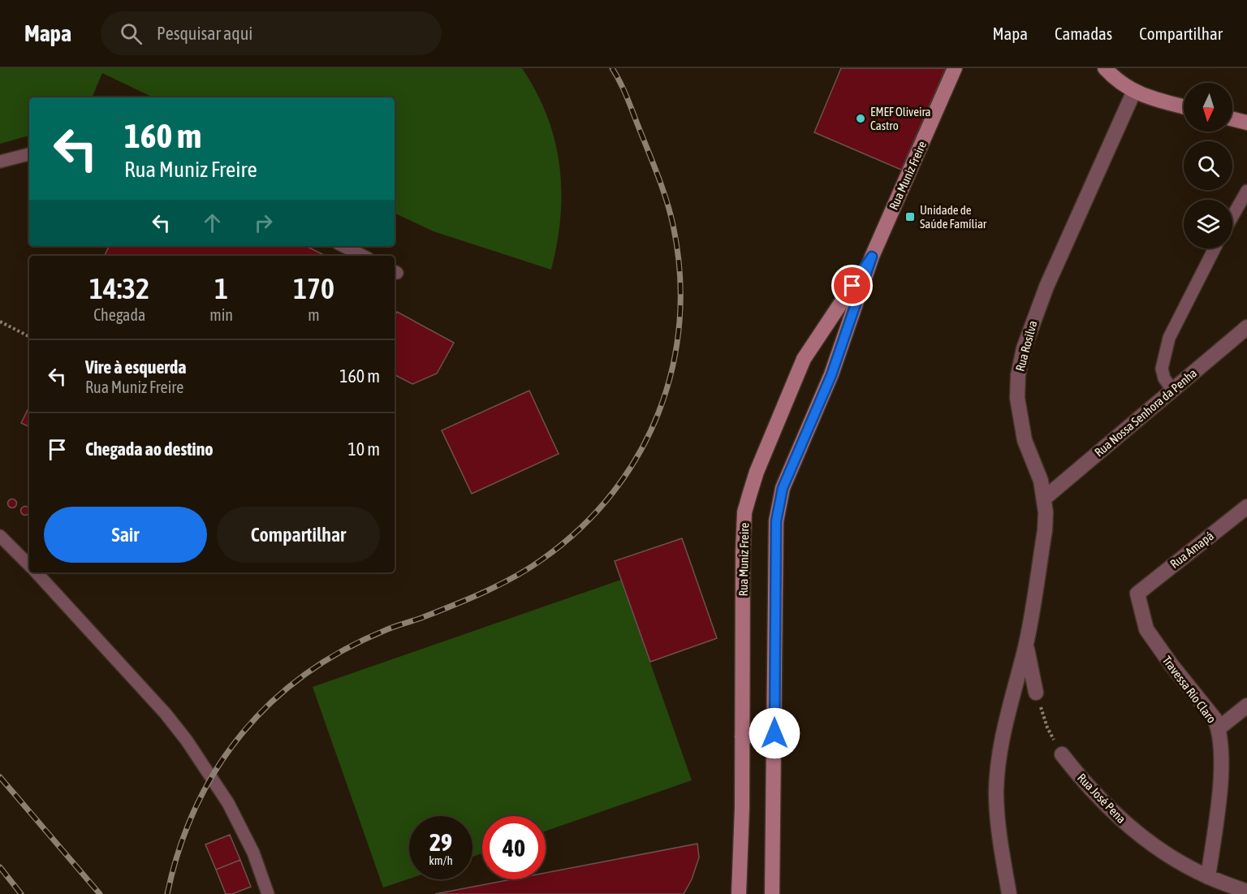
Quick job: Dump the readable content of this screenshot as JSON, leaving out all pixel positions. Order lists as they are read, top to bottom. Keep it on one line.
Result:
{"streets":{"street":["Rua Muniz Freire","Rua Rosilva","Rua Nossa Senhora da Penha","Rua Amapá","Travessa Rio Claro","Rua José Pena"]},"crossings":[["Rua Rosilva","Rua Nossa Senhora da Penha"],["Rua Amapá","Travessa Rio Claro"],["Travessa Rio Claro","Rua José Pena"]],"places":{"other":["EMEF Oliveira Castro"],"transit":["Unidade de Saúde Famíliar"]},"north":"bottom","page":{"header":"Mapa","search":"Pesquisar aqui","nav":["Mapa","Camadas","Compartilhar"],"turn":["160 m","Rua Muniz Freire"],"eta":["14:32","Chegada","1","min","170","m"],"list":[{"name":"Vire à esquerda","note":"Rua Muniz Freire","value":"160 m"},{"name":"Chegada ao destino","value":"10 m"}],"buttons":["Sair","Compartilhar"],"speed":"29 km/h","limit":"40"}}
